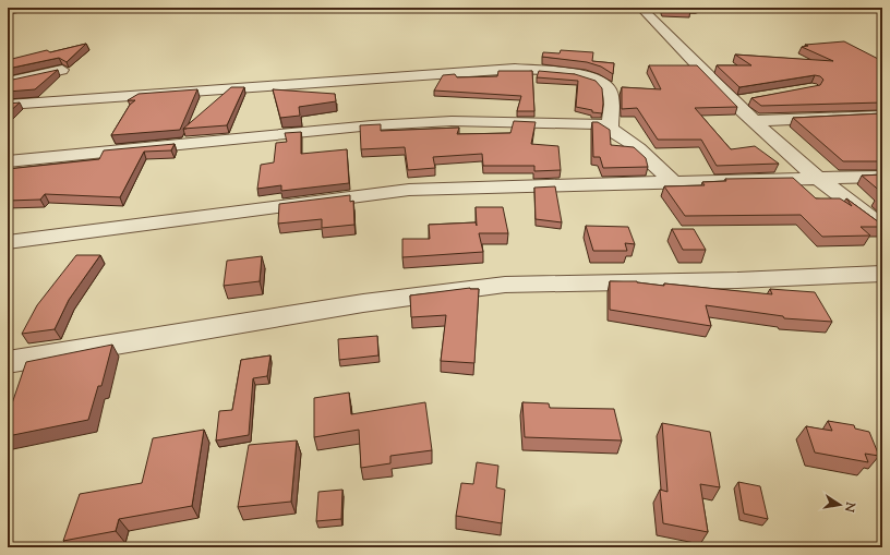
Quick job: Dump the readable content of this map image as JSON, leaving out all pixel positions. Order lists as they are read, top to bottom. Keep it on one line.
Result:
{"north":"right"}
